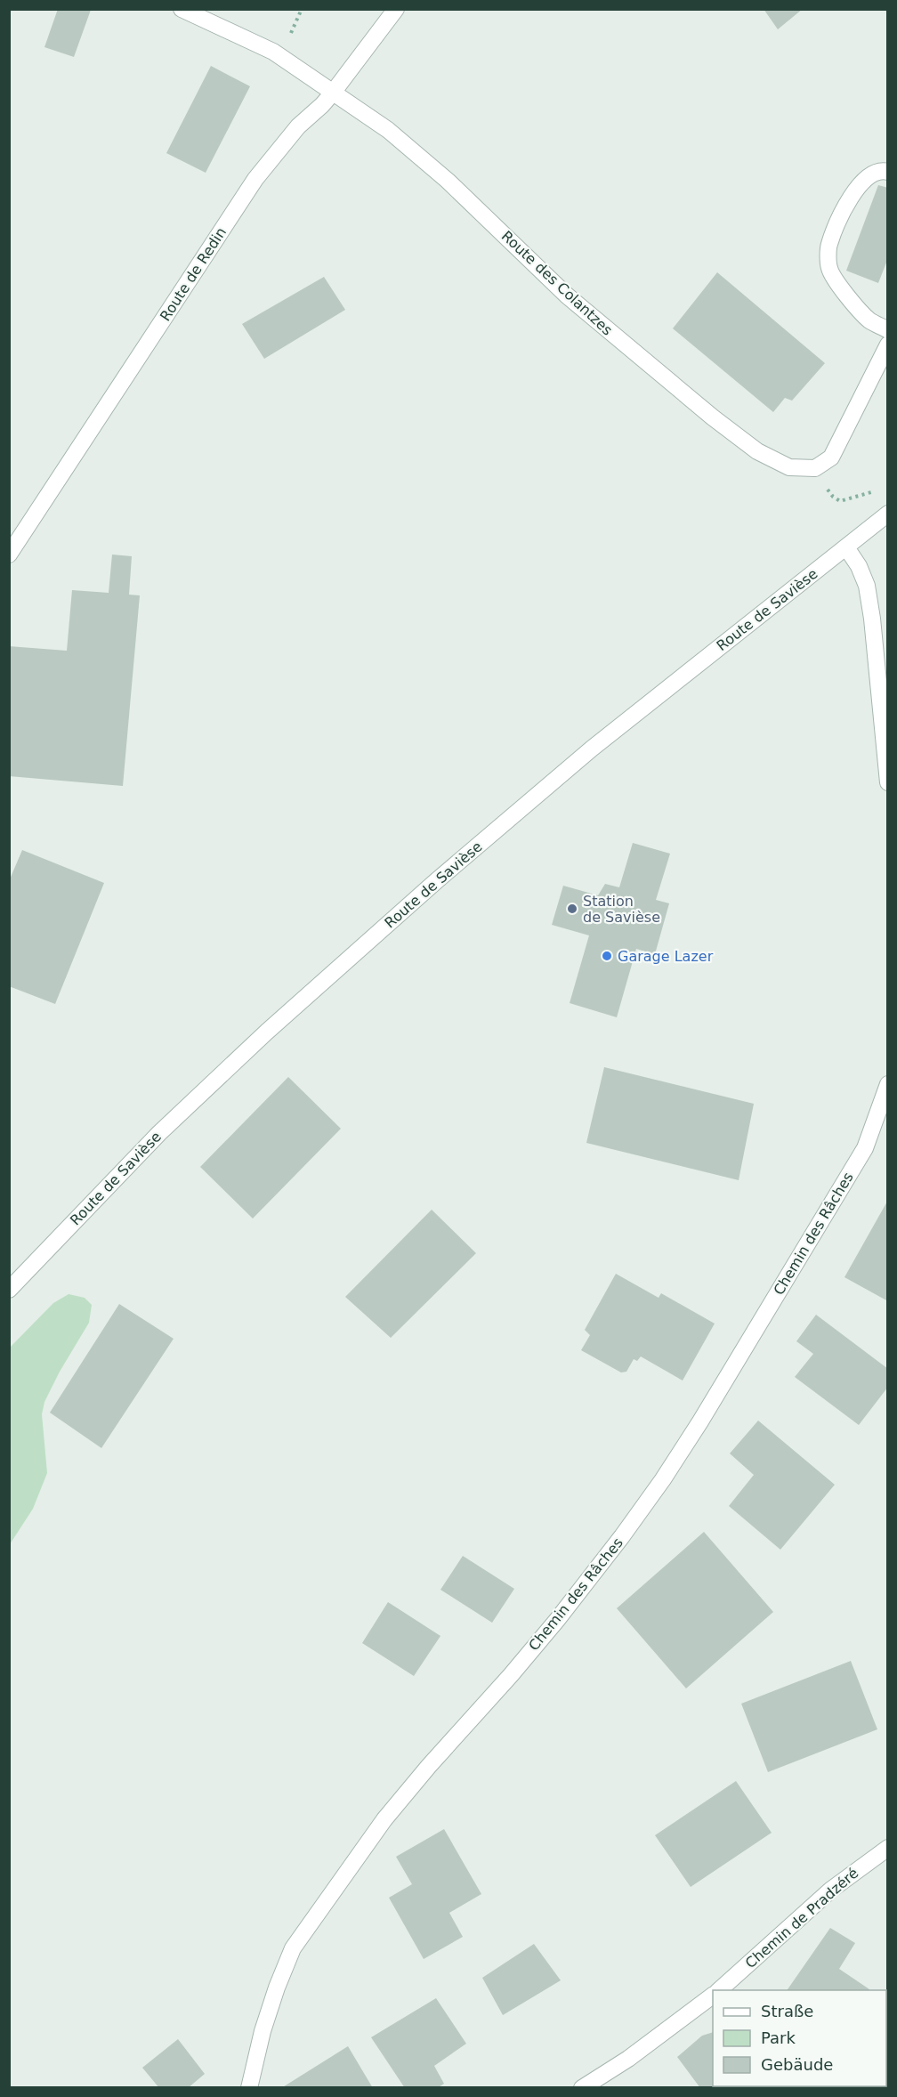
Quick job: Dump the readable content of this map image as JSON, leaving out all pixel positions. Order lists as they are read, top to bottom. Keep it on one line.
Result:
{"streets":{"street":["Route de Redin","Route des Colantzes","Route de Savièse","Chemin des Râches","Chemin de Pradzéré"]},"crossings":[["Route de Redin","Route des Colantzes"]],"places":["Station de Savièse","Garage Lazer"],"legend":["Straße","Park","Gebäude"]}
